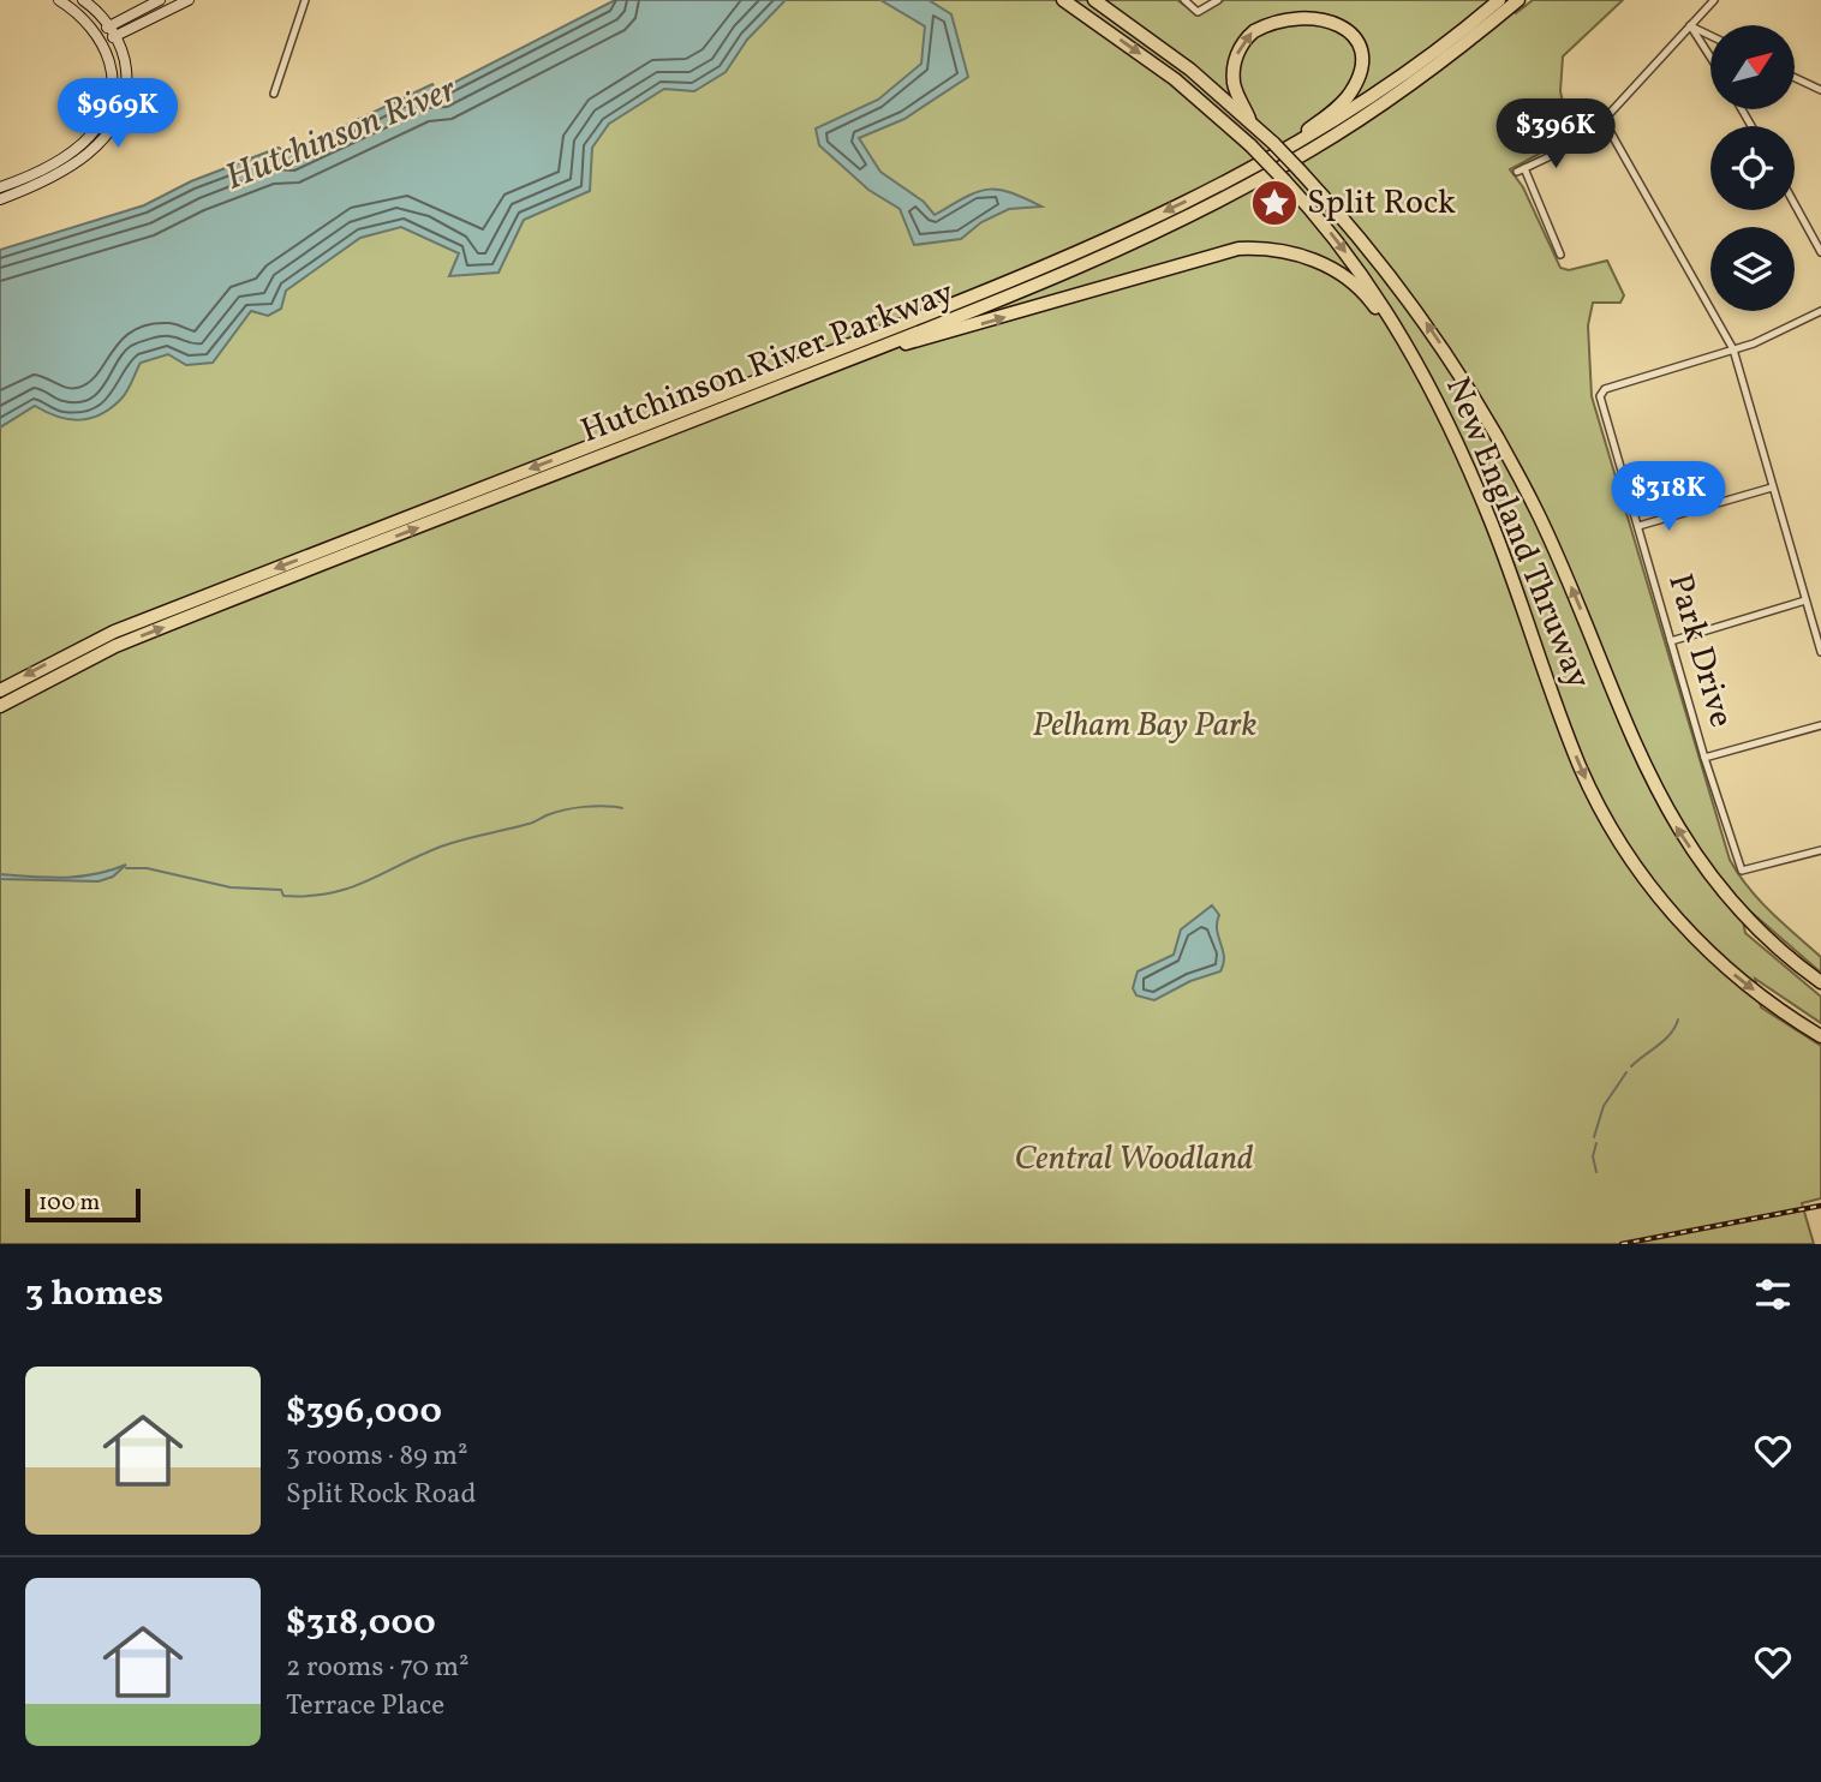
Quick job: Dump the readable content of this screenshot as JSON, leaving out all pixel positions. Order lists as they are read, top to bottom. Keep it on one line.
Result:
{"streets":{"highway":["Hutchinson River Parkway","New England Thruway"],"street":["Park Drive"]},"water":["Hutchinson River"],"parks":["Pelham Bay Park","Central Woodland"],"places":{"place":["Split Rock"]},"scale_bar":"100 m","north":"top right","page":{"price":["$969K","$396K","$318K"],"scale":"100 m","heading":"3 homes","list":[{"name":"$396,000","note":"3 rooms · 89 m² · Split Rock Road"},{"name":"$318,000","note":"2 rooms · 70 m² · Terrace Place"}]}}
